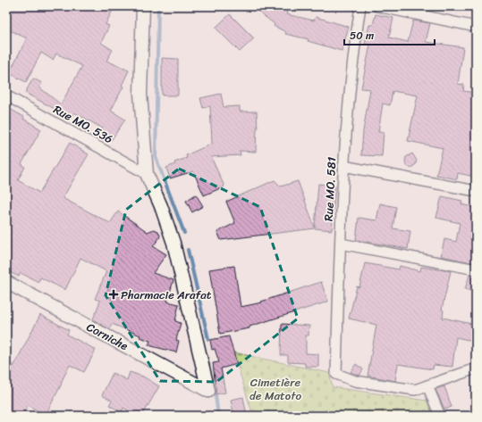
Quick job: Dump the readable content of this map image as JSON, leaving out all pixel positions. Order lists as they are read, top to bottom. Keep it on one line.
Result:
{"streets":{"street":["Rue MO. 536","Rue MO. 581","Corniche"]},"crossings":[["Rue MO. 536","Corniche"]],"parks":["Cimetière de Matoto"],"places":{"health":["Pharmacie Arafat"]},"scale_bar":"50 m"}
